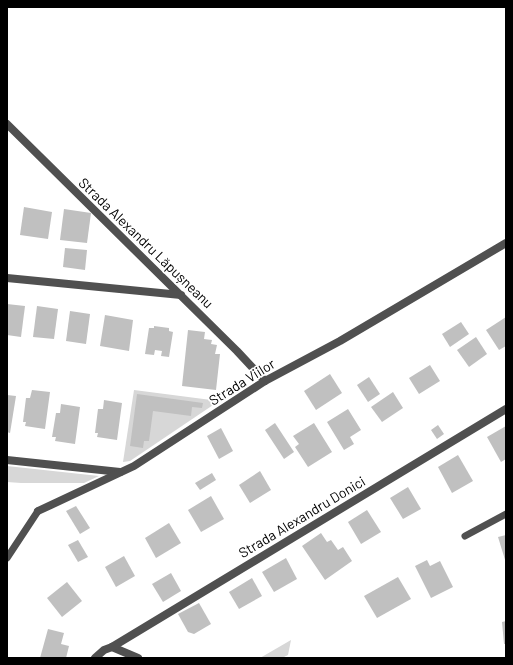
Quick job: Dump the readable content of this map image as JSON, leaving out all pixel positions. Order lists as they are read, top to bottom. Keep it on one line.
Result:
{"streets":{"street":["Strada Alexandru Lăpușneanu","Strada Viilor","Strada Alexandru Donici"]},"crossings":[["Strada Alexandru Lăpușneanu","Strada Viilor"]]}
